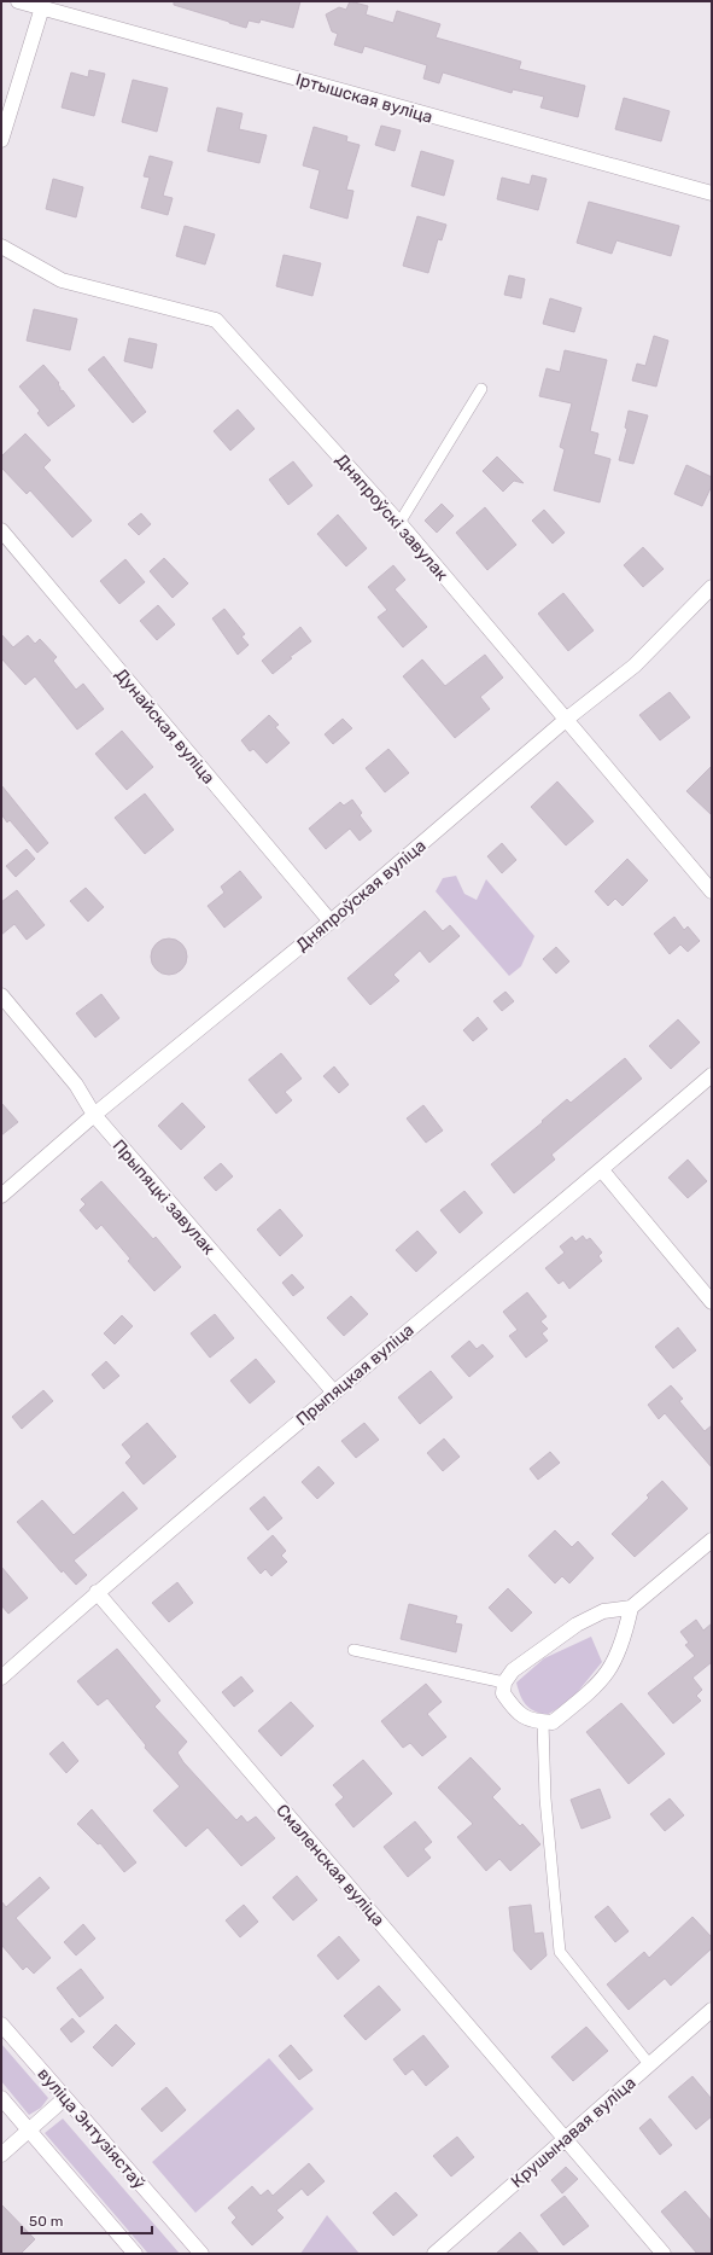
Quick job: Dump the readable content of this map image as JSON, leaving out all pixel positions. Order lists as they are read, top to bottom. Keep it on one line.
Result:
{"streets":{"street":["Іртышская вуліца","Дняпроўскі завулак","Дунайская вуліца","Дняпроўская вуліца","Прыпяцкі завулак","Прыпяцкая вуліца","Смаленская вуліца","вуліца Энтузіястаў","Крушынавая вуліца"]},"crossings":[["Дняпроўскі завулак","Дняпроўская вуліца"],["Дунайская вуліца","Дняпроўская вуліца"],["Дняпроўская вуліца","Прыпяцкі завулак"],["Прыпяцкі завулак","Прыпяцкая вуліца"],["Прыпяцкая вуліца","Смаленская вуліца"],["Смаленская вуліца","Крушынавая вуліца"]],"scale_bar":"50 m"}
